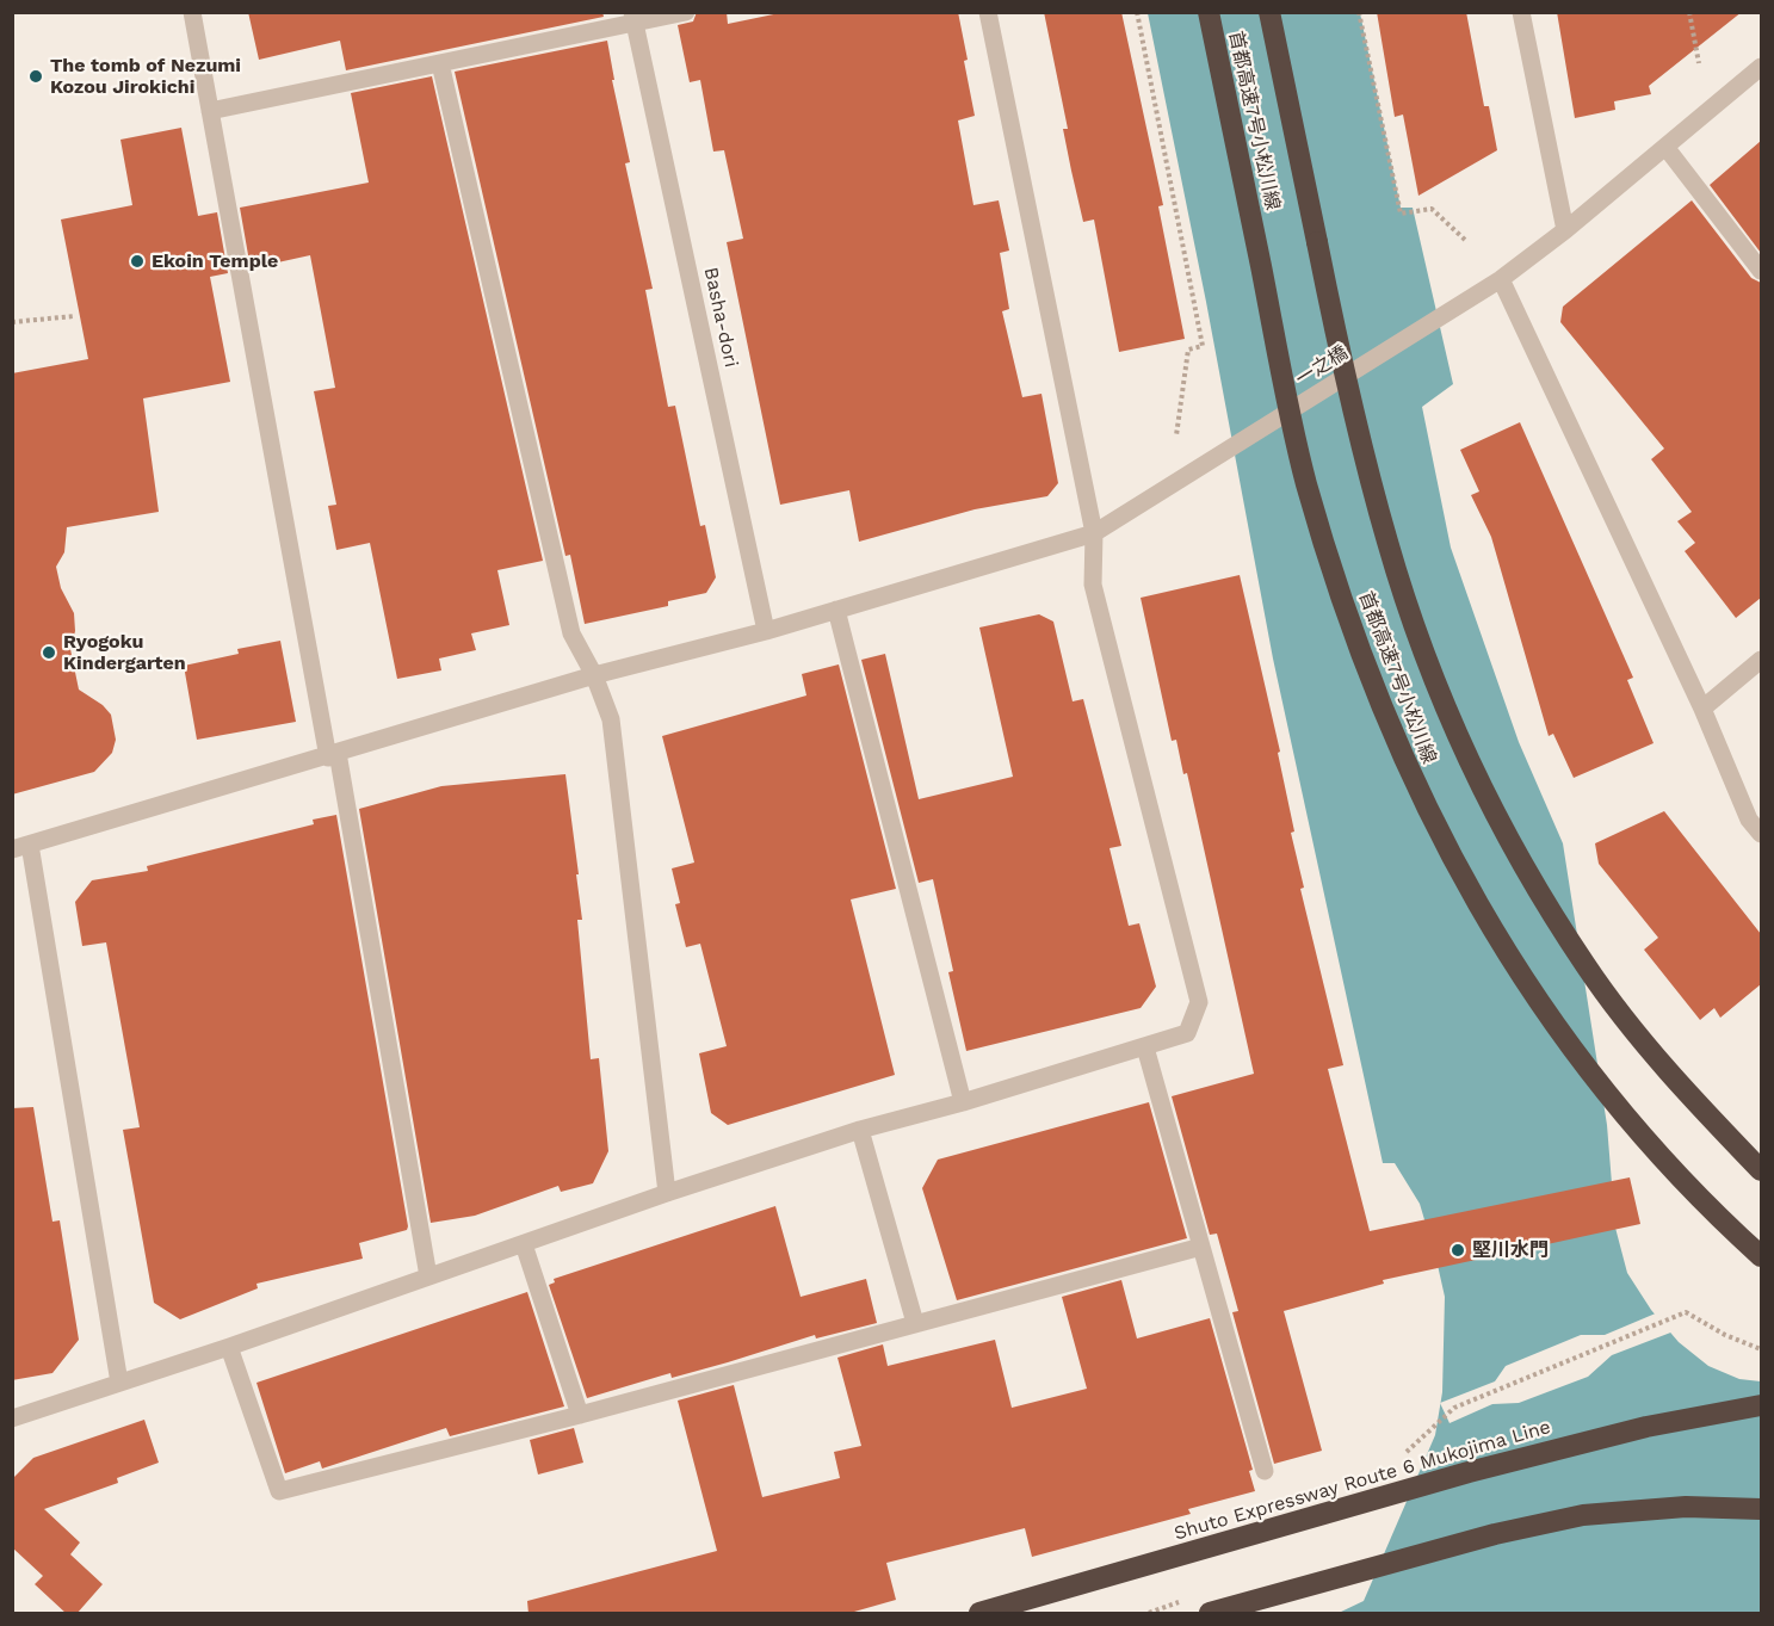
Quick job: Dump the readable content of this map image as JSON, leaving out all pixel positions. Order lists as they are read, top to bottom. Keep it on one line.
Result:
{"streets":{"highway":["首都高速7号小松川線","Shuto Expressway Route 6 Mukojima Line"],"street":["Basha-dori","一之橋"]},"crossings":[["Basha-dori","一之橋"]],"places":["The tomb of Nezumi Kozou Jirokichi","Ekoin Temple","Ryogoku Kindergarten","堅川水門"]}
